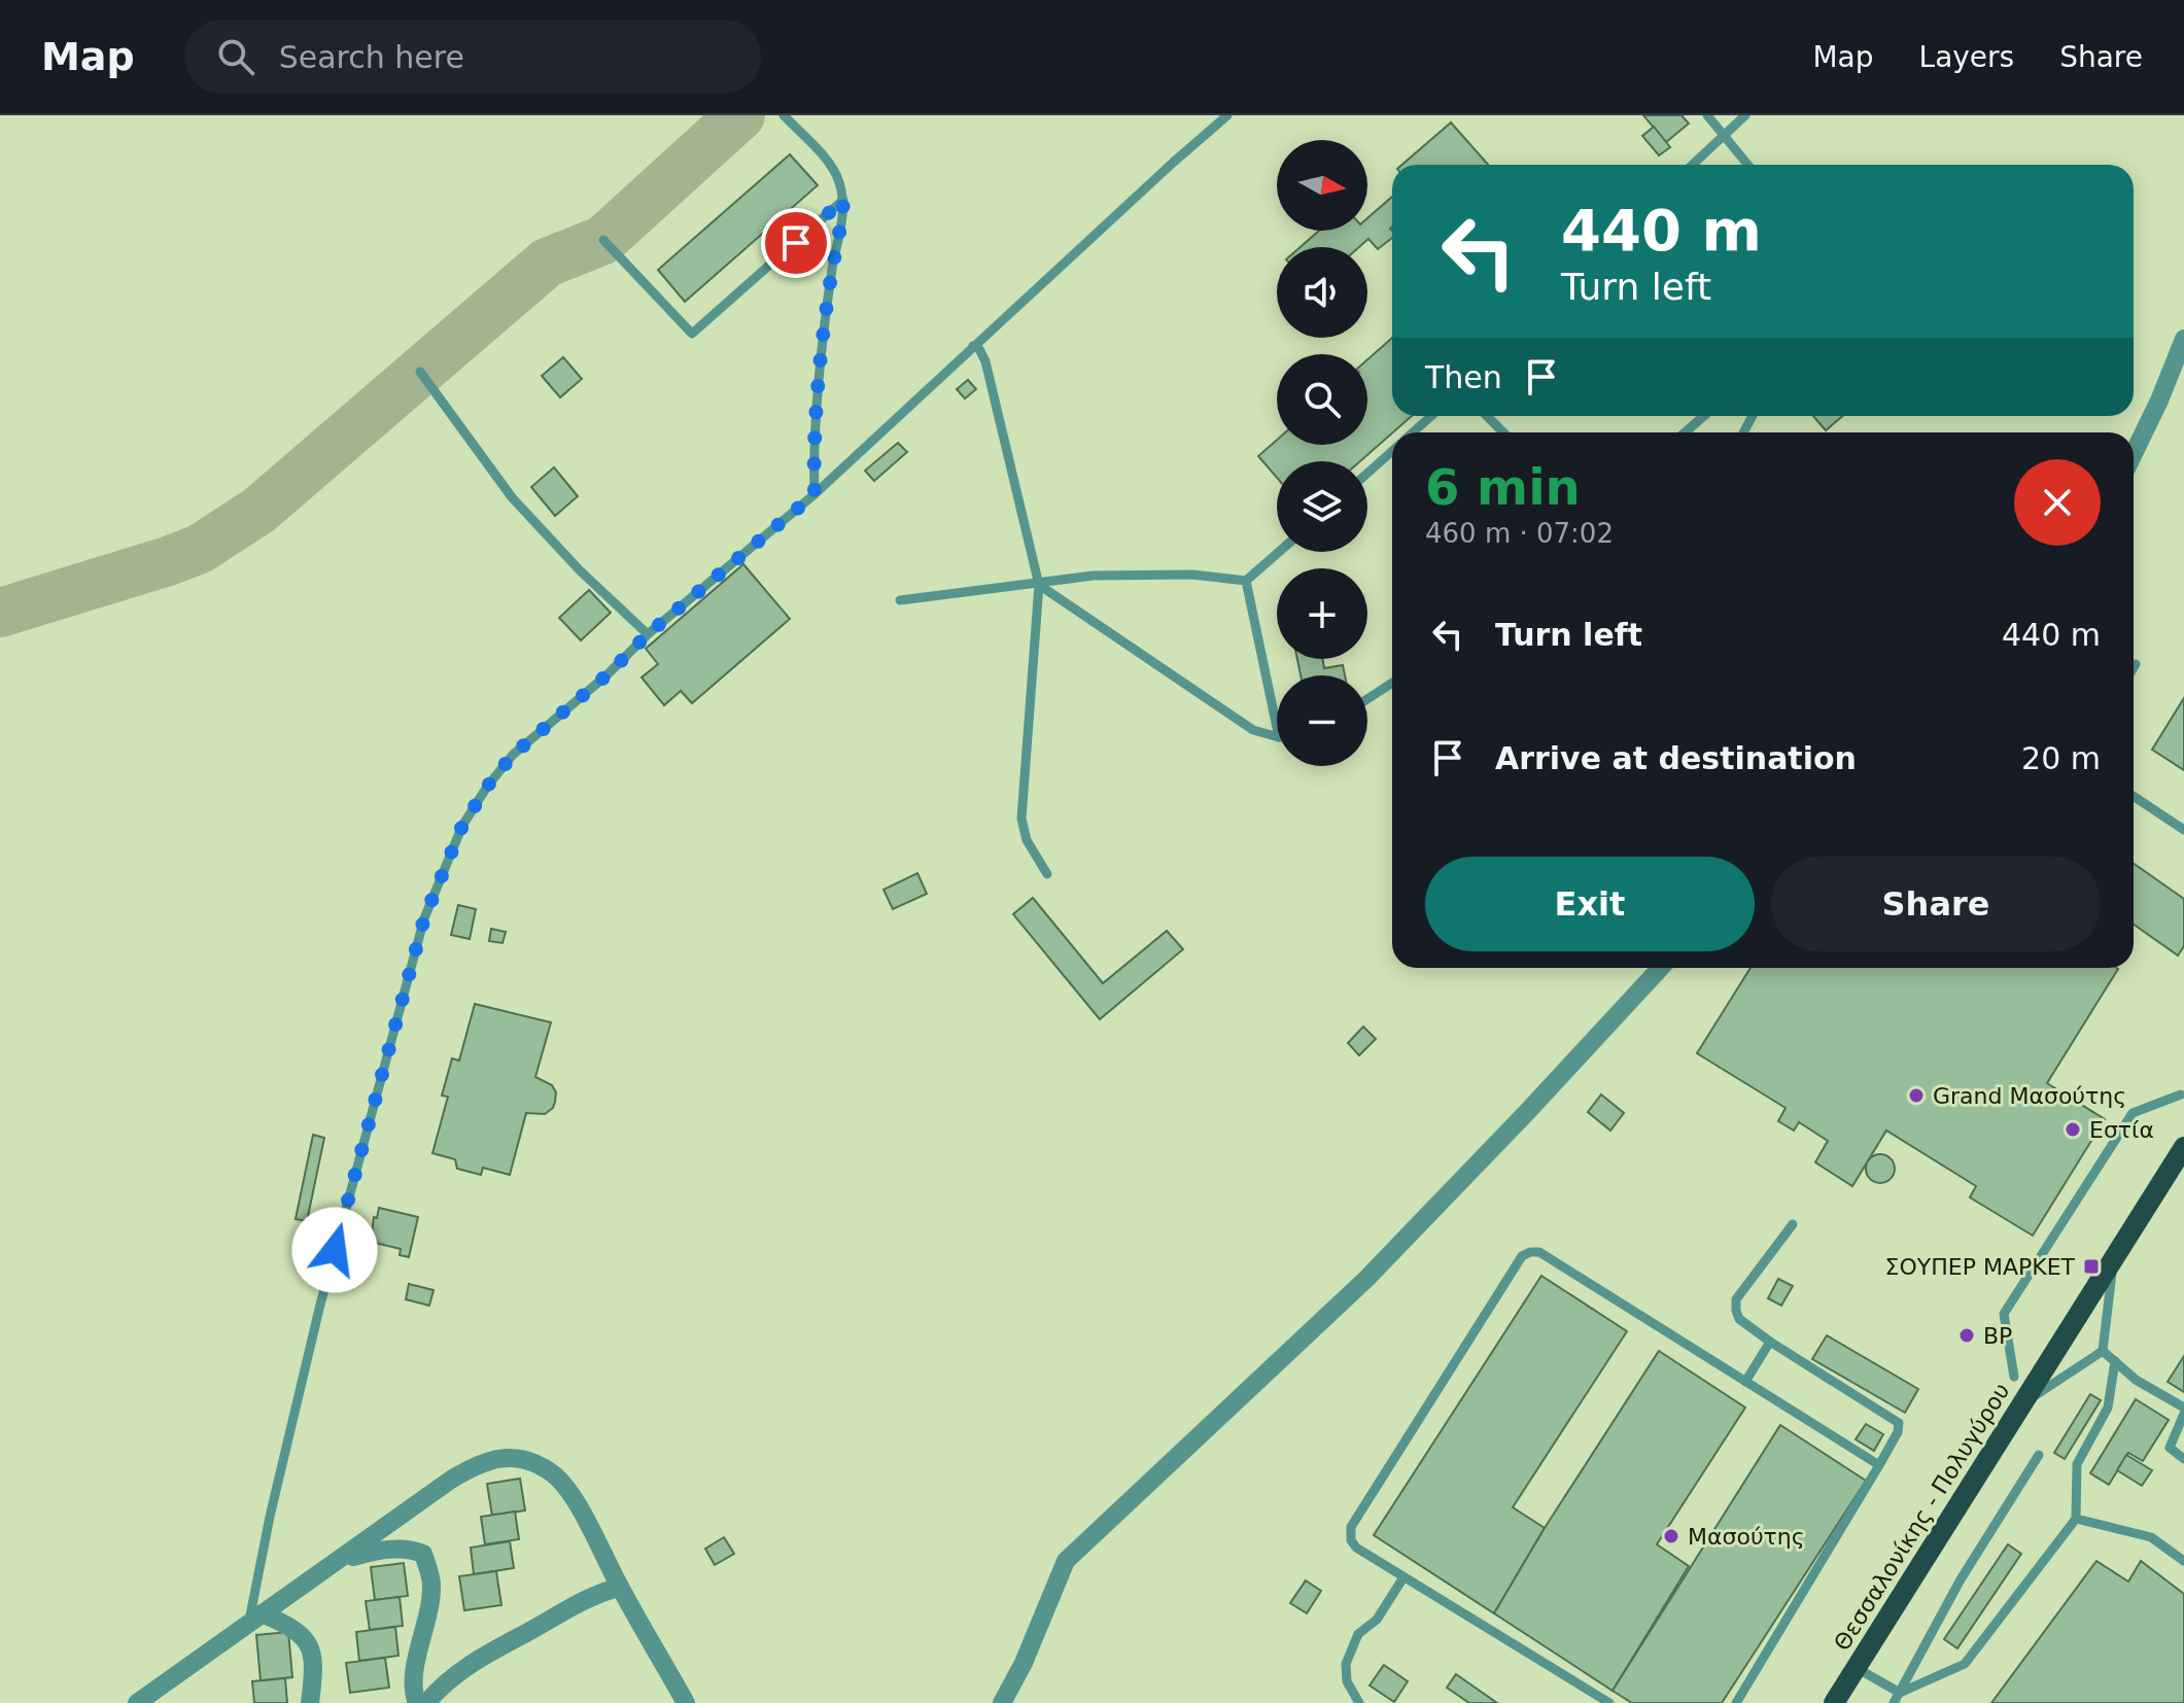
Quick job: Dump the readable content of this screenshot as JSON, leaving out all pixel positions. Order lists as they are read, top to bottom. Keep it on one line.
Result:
{"streets":{"main road":["Θεσσαλονίκης - Πολυγύρου"]},"places":{"other":["Grand Μασούτης","Εστία","BP","Μασούτης"],"transit":["ΣΟΥΠΕΡ ΜΑΡΚΕΤ"]},"north":"right","page":{"header":"Map","search":"Search here","nav":["Map","Layers","Share"],"map_buttons":["+","−"],"turn":["440 m","Turn left"],"then":"Then","heading":["6 min","460 m · 07:02"],"list":[{"name":"Turn left","value":"440 m"},{"name":"Arrive at destination","value":"20 m"}],"buttons":["Exit","Share"]}}
